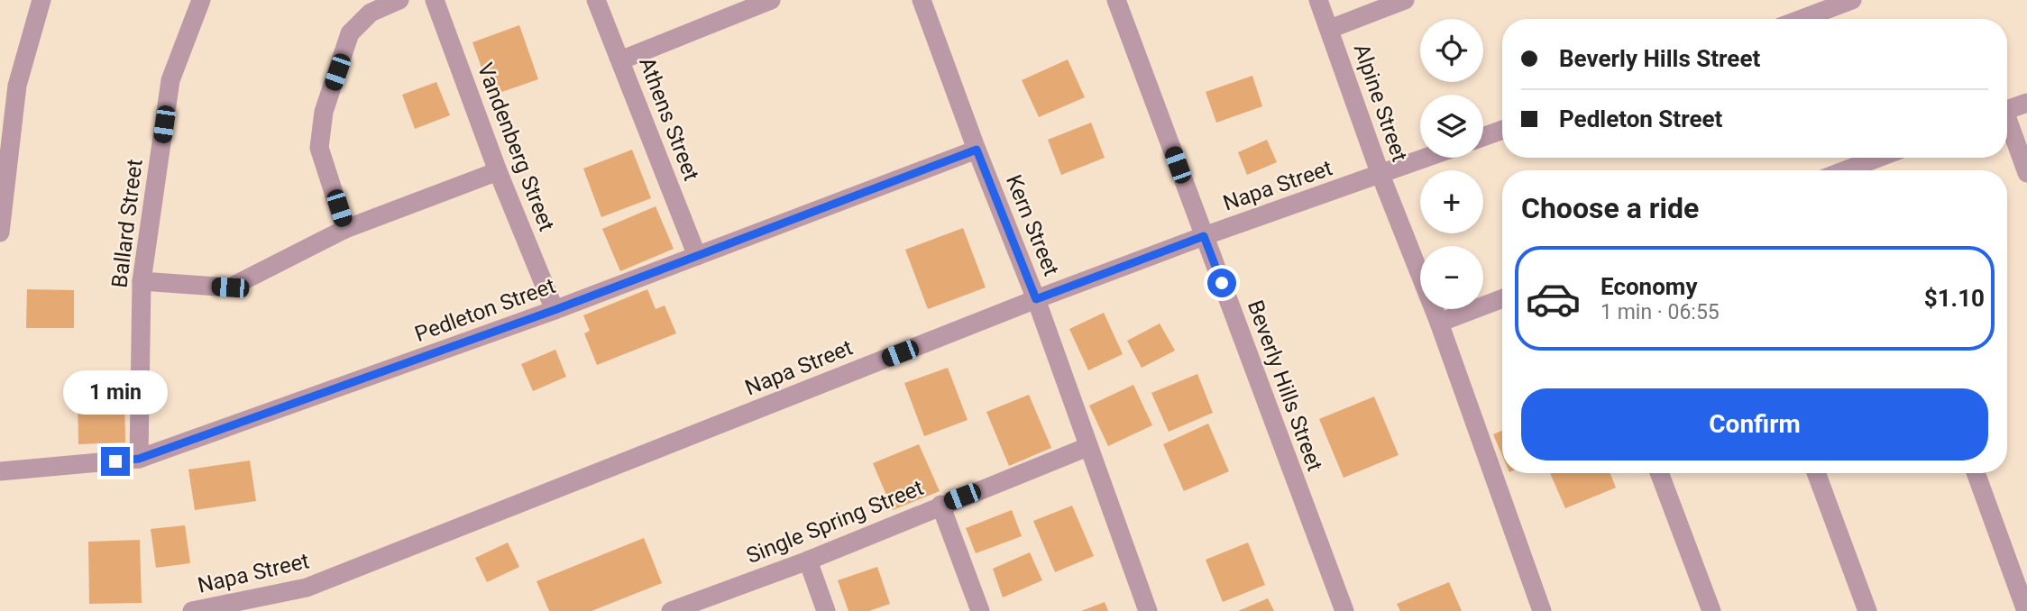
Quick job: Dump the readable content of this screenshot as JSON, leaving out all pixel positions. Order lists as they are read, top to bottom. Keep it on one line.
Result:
{"streets":{"street":["Alpine Street","Athens Street","Vandenberg Street","Napa Street","Ballard Street","Kern Street","Pedleton Street","Beverly Hills Street","Single Spring Street"]},"crossings":[["Alpine Street","Napa Street"],["Athens Street","Pedleton Street"],["Vandenberg Street","Pedleton Street"],["Napa Street","Kern Street"],["Napa Street","Beverly Hills Street"],["Ballard Street","Pedleton Street"],["Kern Street","Pedleton Street"],["Kern Street","Single Spring Street"]],"page":{"map_buttons":["+","−"],"banner":["Beverly Hills Street","Pedleton Street"],"heading":"Choose a ride","list":[{"name":"Economy","note":"1 min · 06:55","value":"$1.10"}],"bubble":"1 min","buttons":"Confirm"}}
